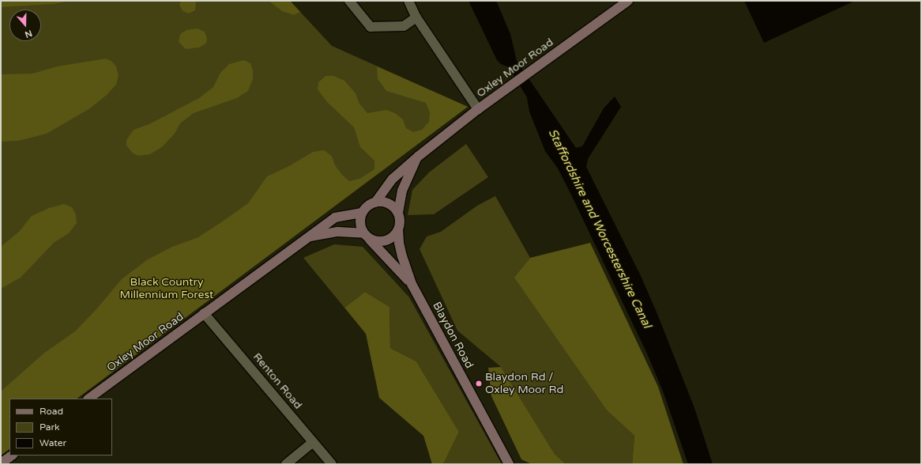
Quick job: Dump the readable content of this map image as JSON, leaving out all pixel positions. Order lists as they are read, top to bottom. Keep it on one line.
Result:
{"streets":{"street":["Oxley Moor Road","Blaydon Road","Renton Road"]},"crossings":[["Oxley Moor Road","Blaydon Road"],["Oxley Moor Road","Renton Road"]],"water":["Staffordshire and Worcestershire Canal"],"parks":["Black Country Millennium Forest"],"places":["Blaydon Rd / Oxley Moor Rd"],"legend":["Road","Park","Water"],"north":"bottom"}
